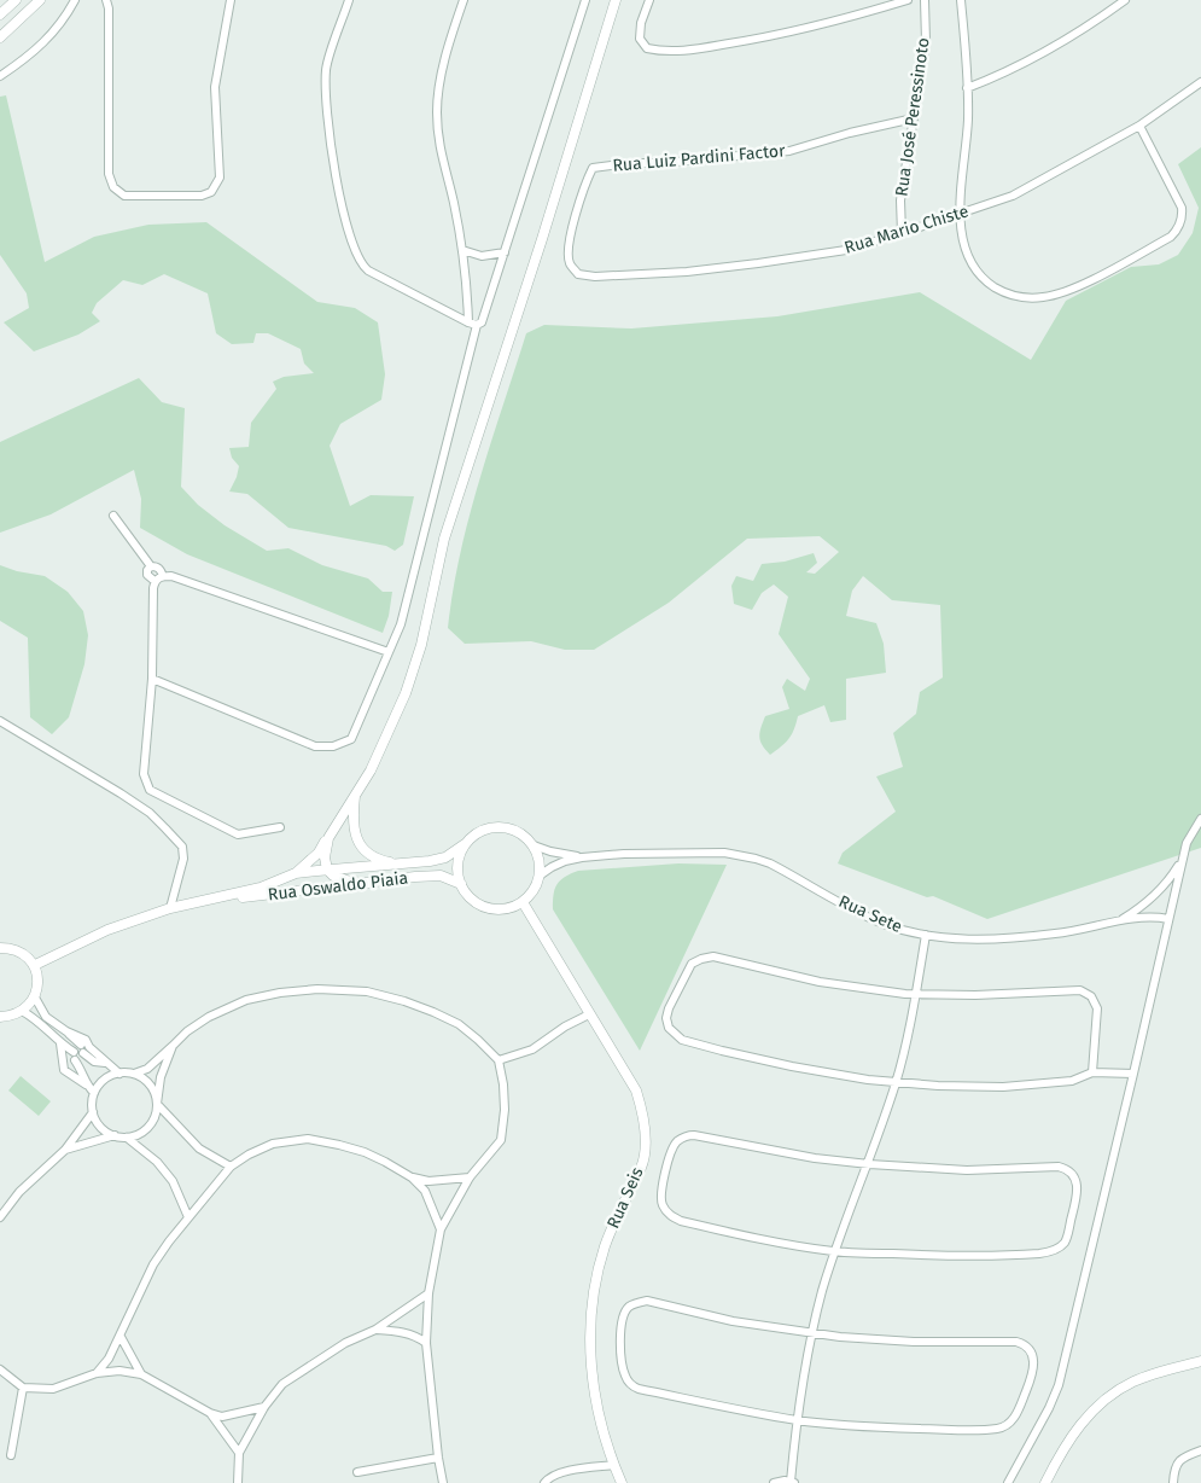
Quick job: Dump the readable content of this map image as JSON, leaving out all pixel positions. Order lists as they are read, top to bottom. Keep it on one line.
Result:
{"streets":{"street":["Rua José Peressinoto","Rua Luiz Pardini Factor","Rua Mario Chiste","Rua Oswaldo Piaia","Rua Sete","Rua Seis"]},"crossings":[["Rua José Peressinoto","Rua Luiz Pardini Factor"],["Rua José Peressinoto","Rua Mario Chiste"],["Rua Luiz Pardini Factor","Rua Mario Chiste"],["Rua Oswaldo Piaia","Rua Sete"],["Rua Oswaldo Piaia","Rua Seis"],["Rua Sete","Rua Seis"]]}
